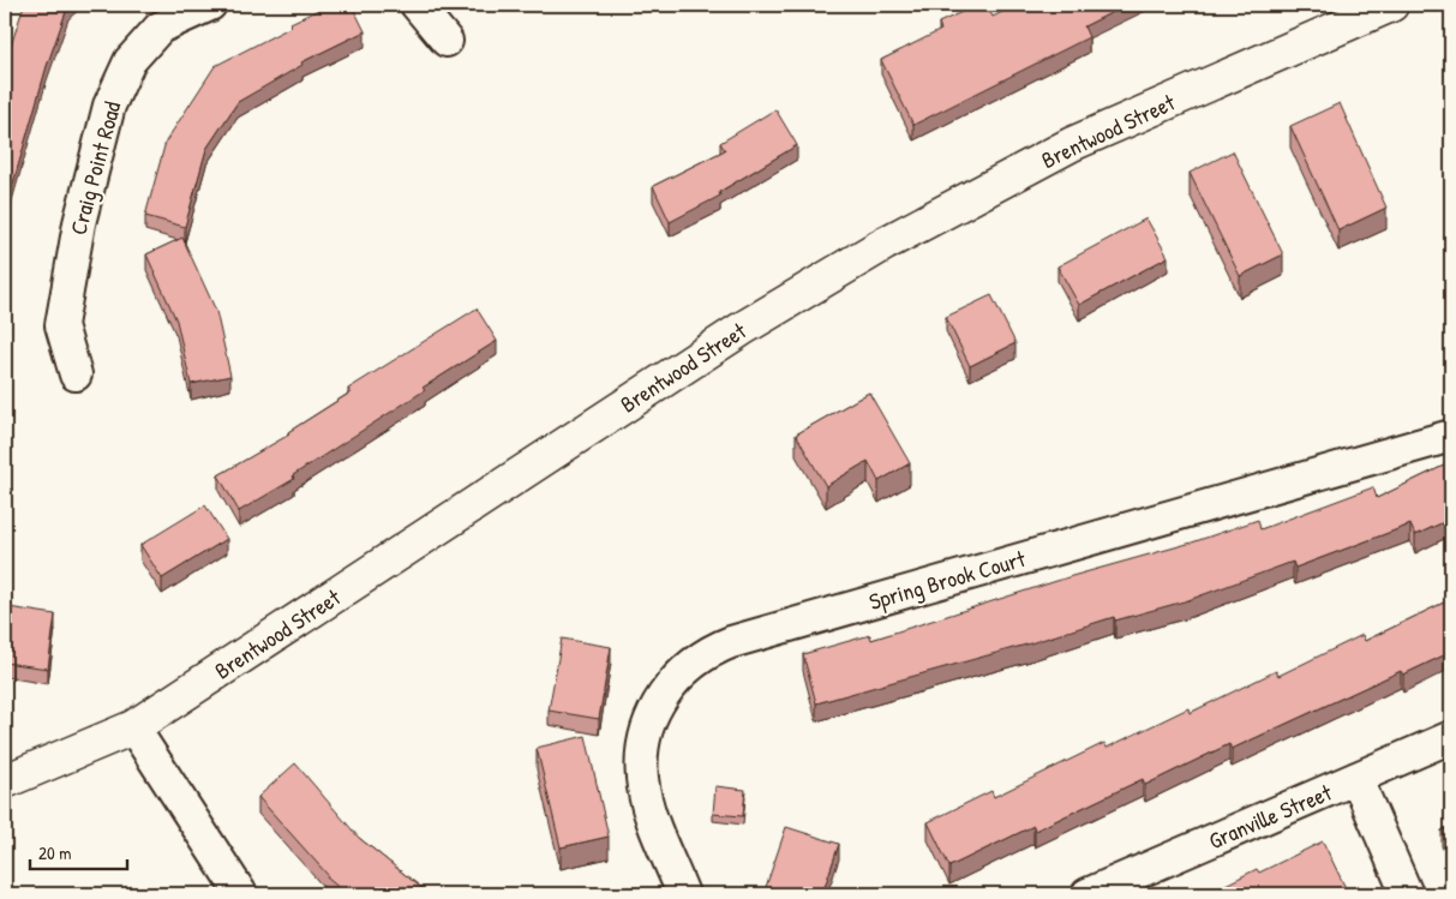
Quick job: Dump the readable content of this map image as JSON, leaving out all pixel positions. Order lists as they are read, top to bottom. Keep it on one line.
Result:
{"streets":{"main road":["Brentwood Street"],"street":["Craig Point Road","Spring Brook Court","Granville Street"]},"scale_bar":"20 m"}
